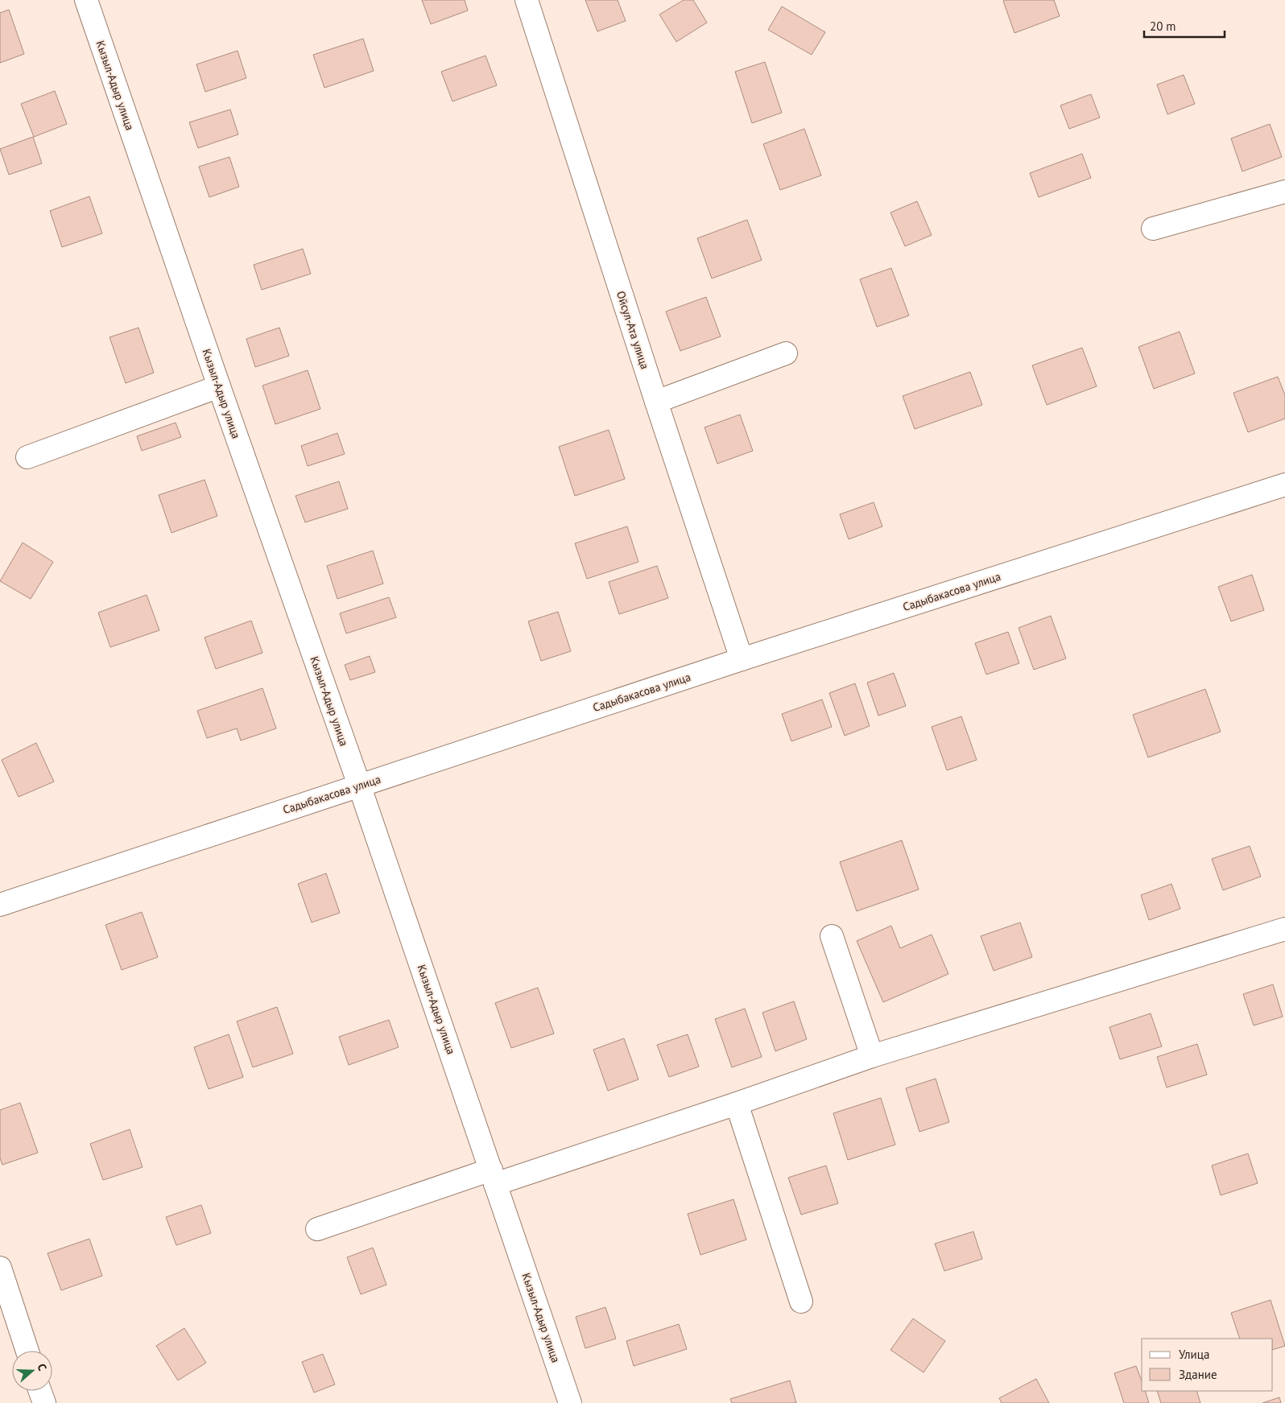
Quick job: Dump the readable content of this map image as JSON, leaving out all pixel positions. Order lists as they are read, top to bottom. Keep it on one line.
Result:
{"streets":{"street":["Кызыл-Адыр улица","Ойсул-Ата улица","Садыбакасова улица"]},"crossings":[["Кызыл-Адыр улица","Садыбакасова улица"],["Ойсул-Ата улица","Садыбакасова улица"]],"legend":["Улица","Здание"],"scale_bar":"20 m","north":"right"}
